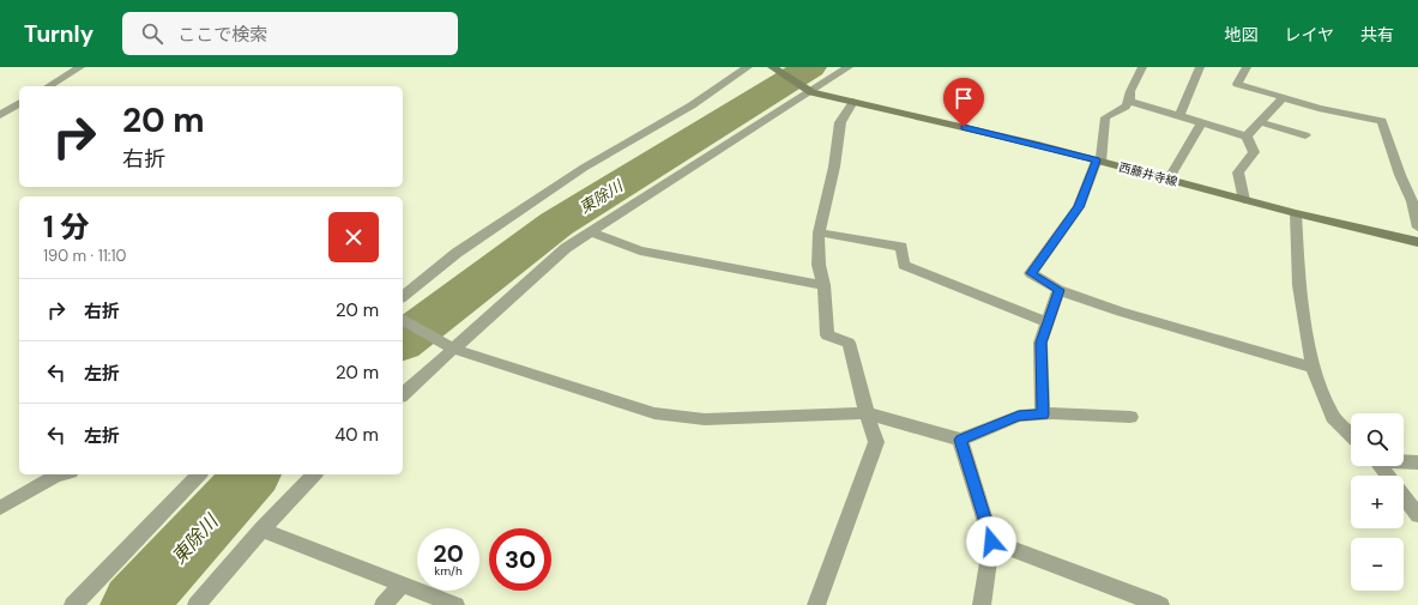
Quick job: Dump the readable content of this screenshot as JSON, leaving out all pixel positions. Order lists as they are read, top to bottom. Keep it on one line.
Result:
{"streets":{"main road":["西藤井寺線"]},"water":["東除川"],"page":{"header":"Turnly","search":"ここで検索","nav":["地図","レイヤ","共有"],"turn":["20 m","右折"],"heading":["1 分","190 m · 11:10"],"list":[{"name":"右折","value":"20 m"},{"name":"左折","value":"20 m"},{"name":"左折","value":"40 m"}],"map_buttons":["+","−"],"speed":"20 km/h","limit":"30"}}
